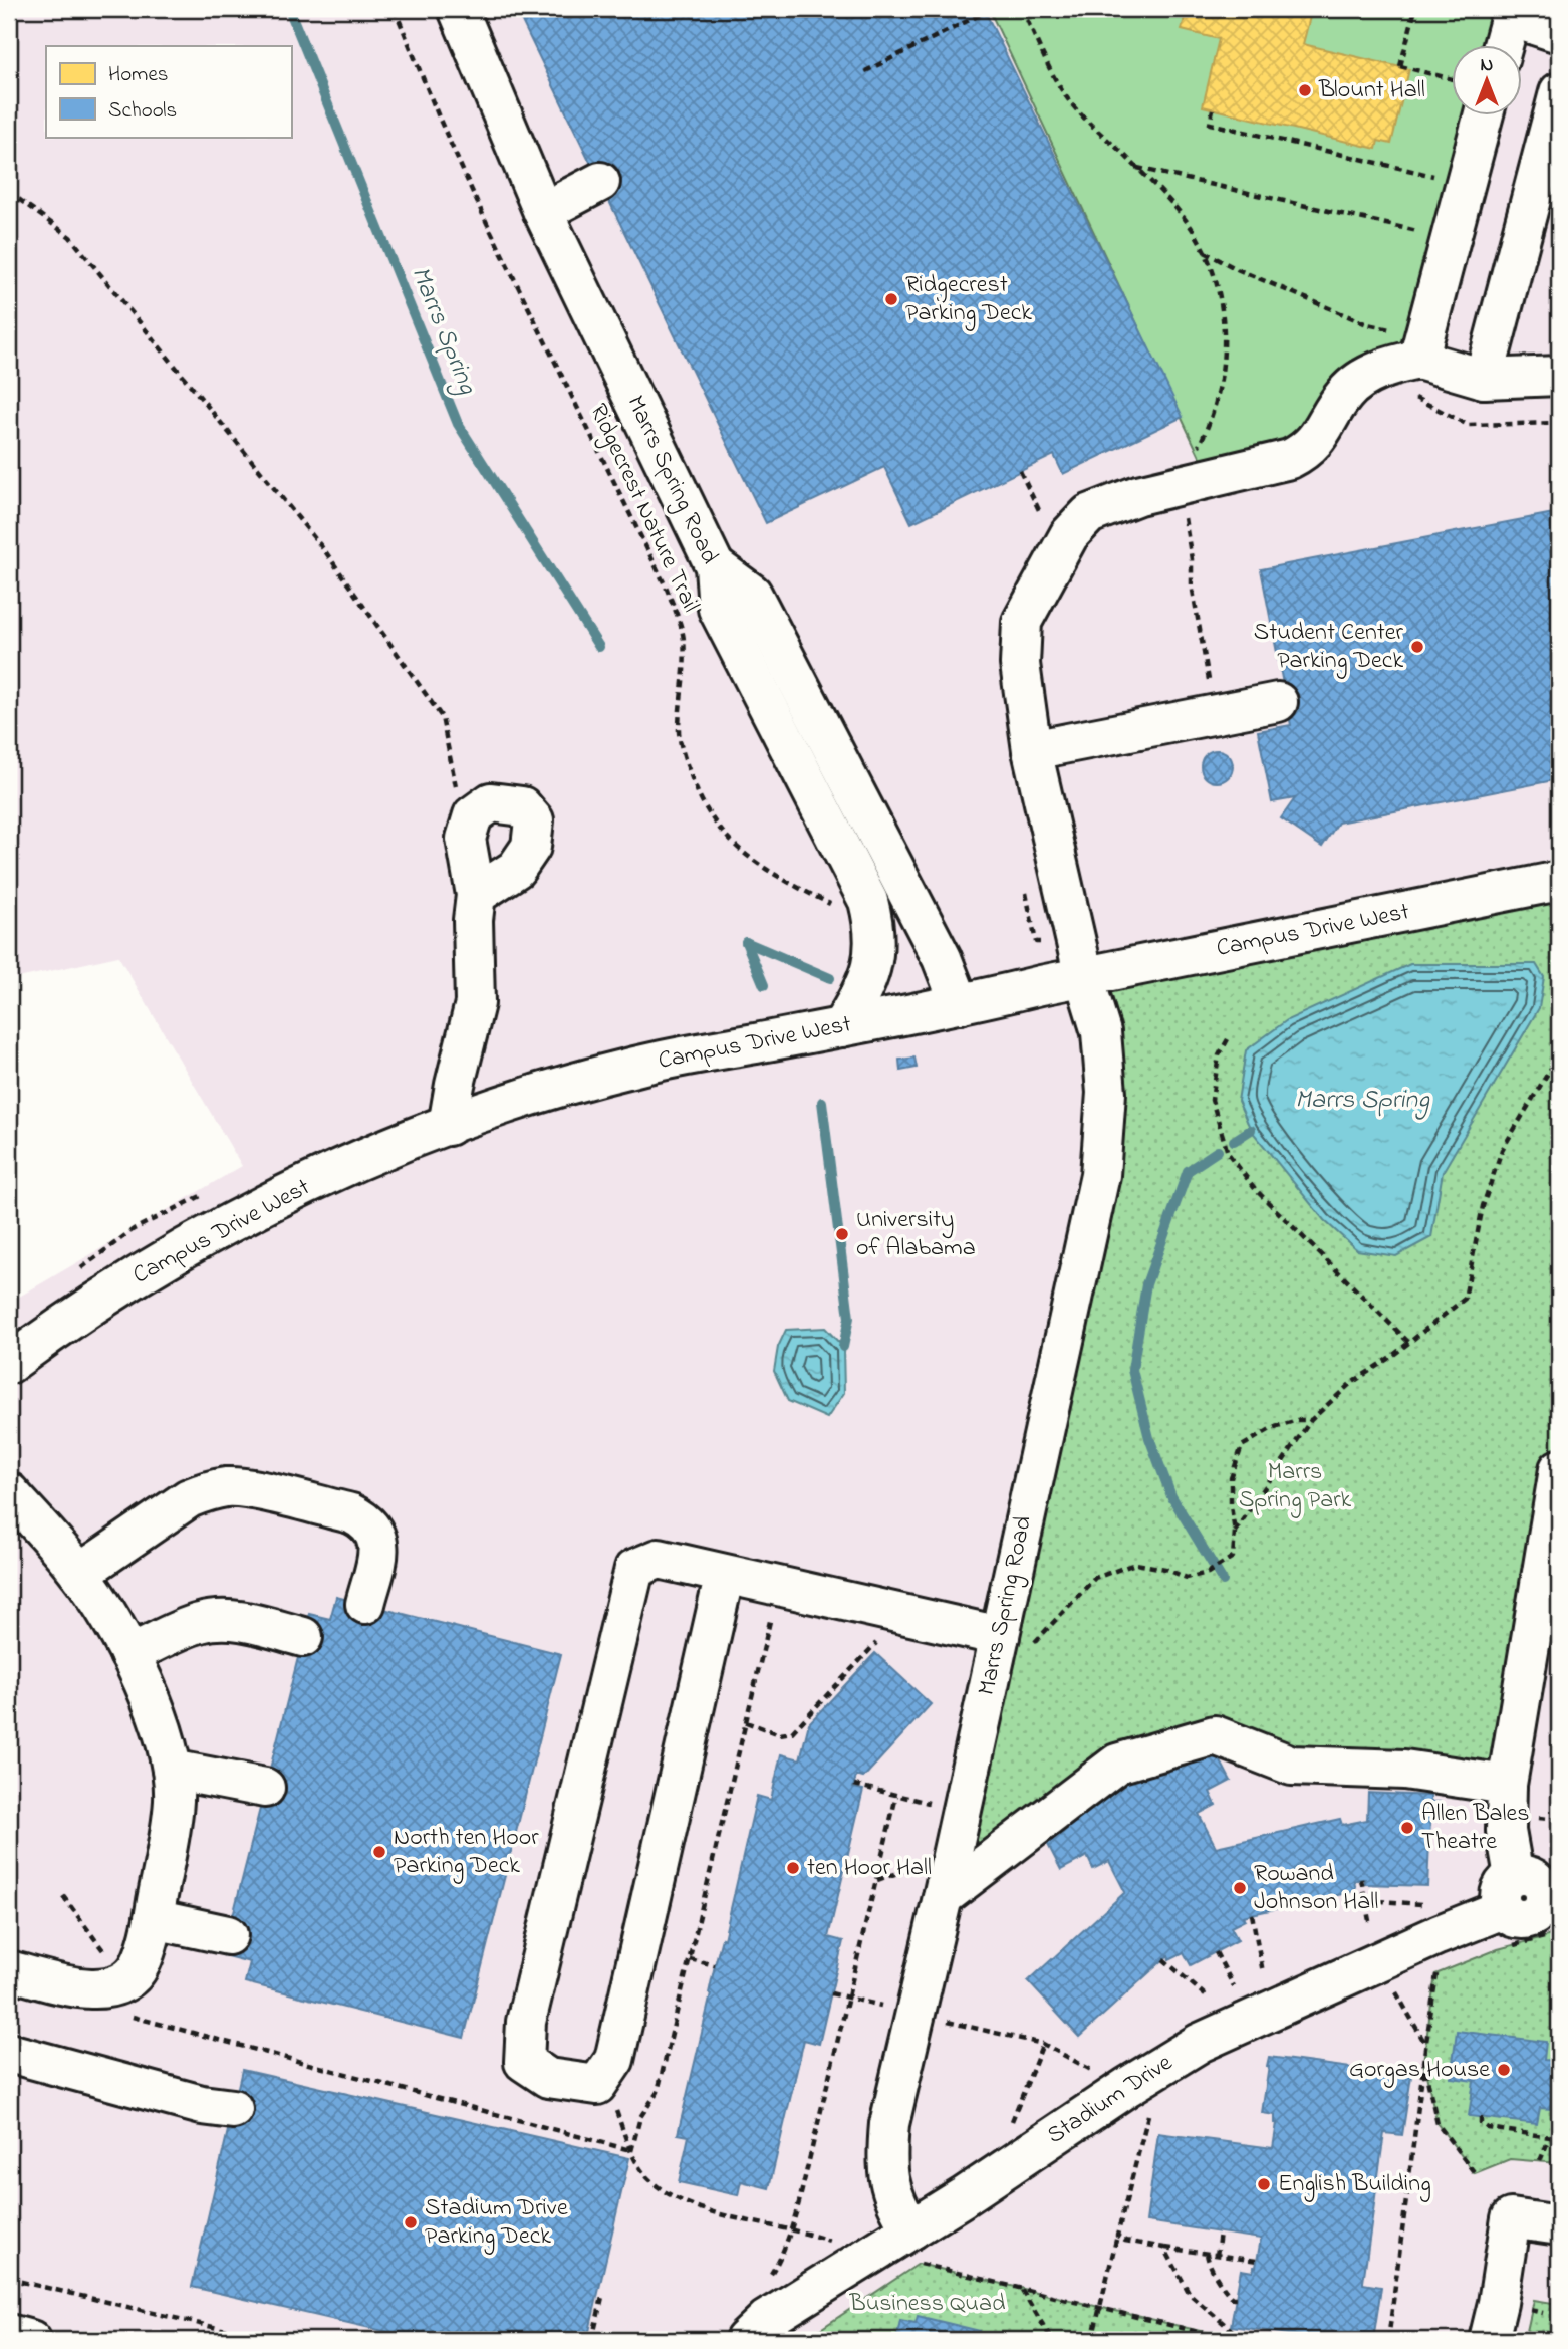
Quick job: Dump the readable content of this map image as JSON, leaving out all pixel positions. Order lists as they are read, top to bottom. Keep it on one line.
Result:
{"streets":{"street":["Marrs Spring Road","Campus Drive West","Stadium Drive"],"path":["Ridgecrest Nature Trail"]},"crossings":[["Marrs Spring Road","Campus Drive West"],["Marrs Spring Road","Stadium Drive"]],"water":["Marrs Spring"],"parks":["Marrs Spring Park","Business Quad"],"places":["Blount Hall","Ridgecrest Parking Deck","Student Center Parking Deck","University of Alabama","Allen Bales Theatre","North ten Hoor Parking Deck","ten Hoor Hall","Rowand Johnson Hall","Gorgas House","English Building","Stadium Drive Parking Deck"],"legend":["Homes","Schools"],"north":"top"}
